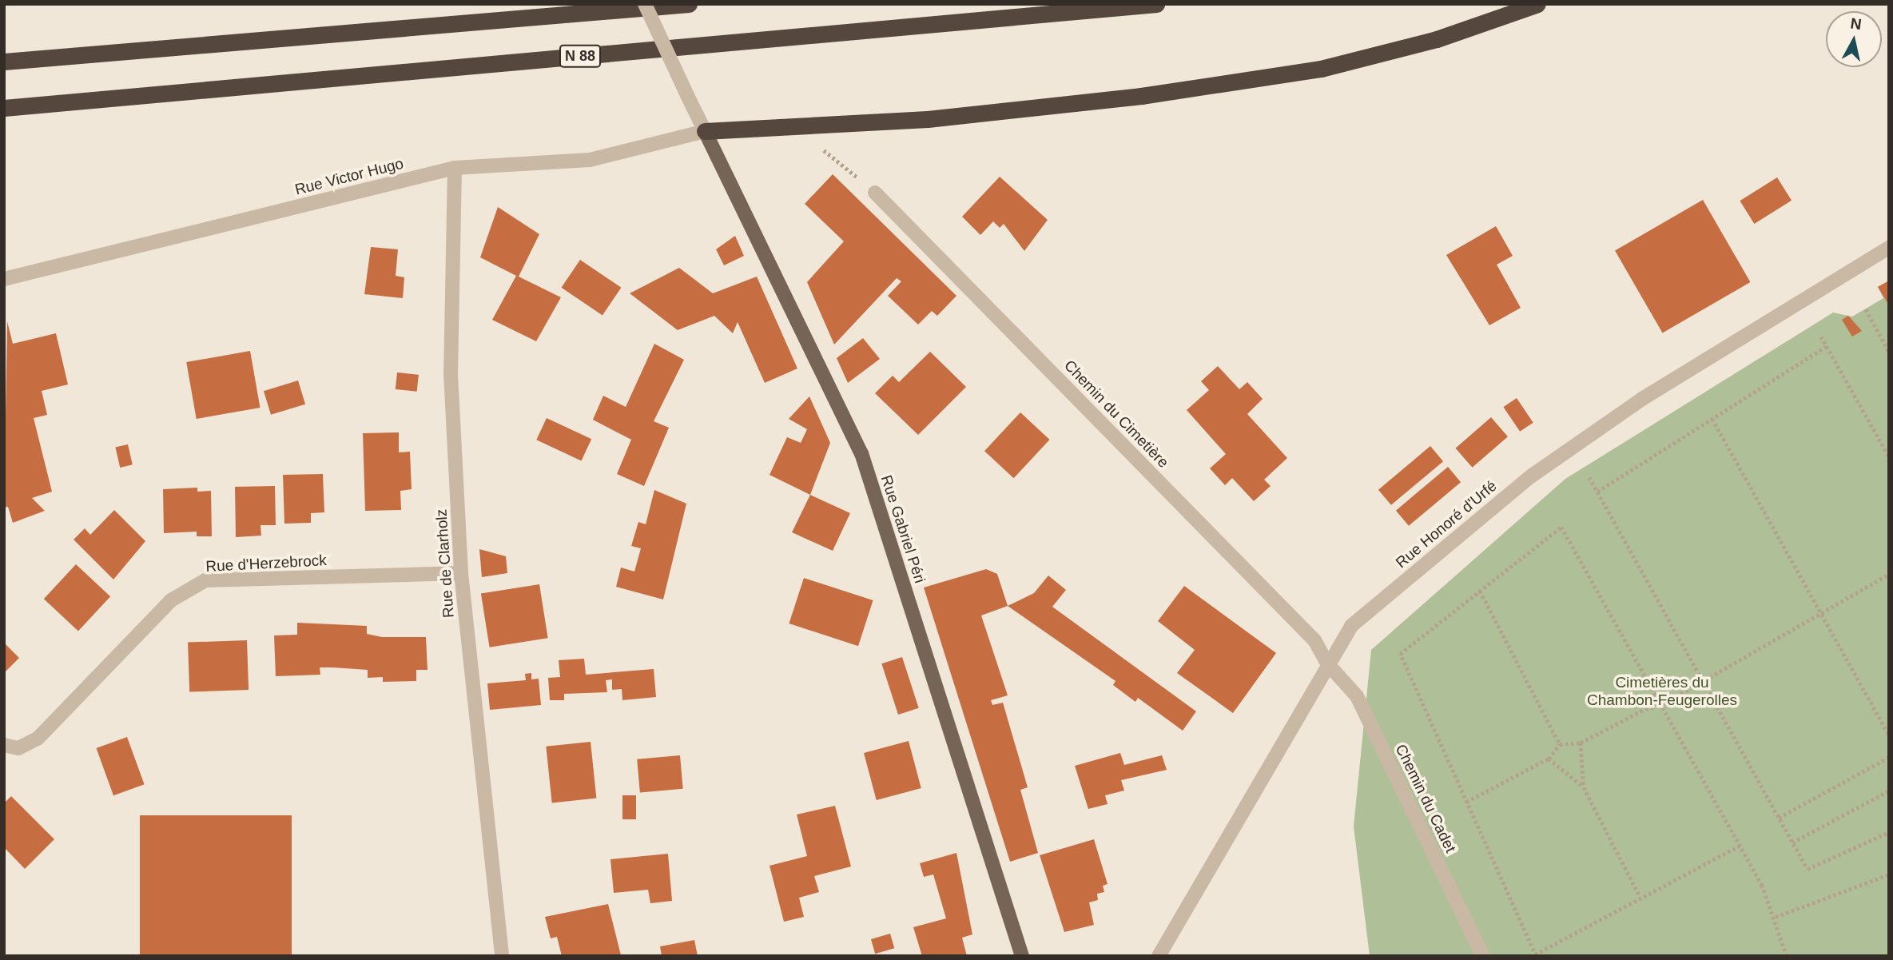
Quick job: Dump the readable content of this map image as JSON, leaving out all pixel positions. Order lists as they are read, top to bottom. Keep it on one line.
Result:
{"streets":{"highway":["N 88"],"main road":["Rue Gabriel Péri"],"street":["Rue Victor Hugo","Chemin du Cimetière","Rue Honoré d'Urfé","Rue d'Herzebrock","Rue de Clarholz","Chemin du Cadet"]},"crossings":[["Rue Victor Hugo","Rue Gabriel Péri"],["Rue Victor Hugo","Rue de Clarholz"],["Chemin du Cimetière","Rue Honoré d'Urfé"],["Chemin du Cimetière","Chemin du Cadet"],["Rue Honoré d'Urfé","Chemin du Cadet"],["Rue d'Herzebrock","Rue de Clarholz"]],"parks":["Cimetières du Chambon-Feugerolles"],"north":"top"}
